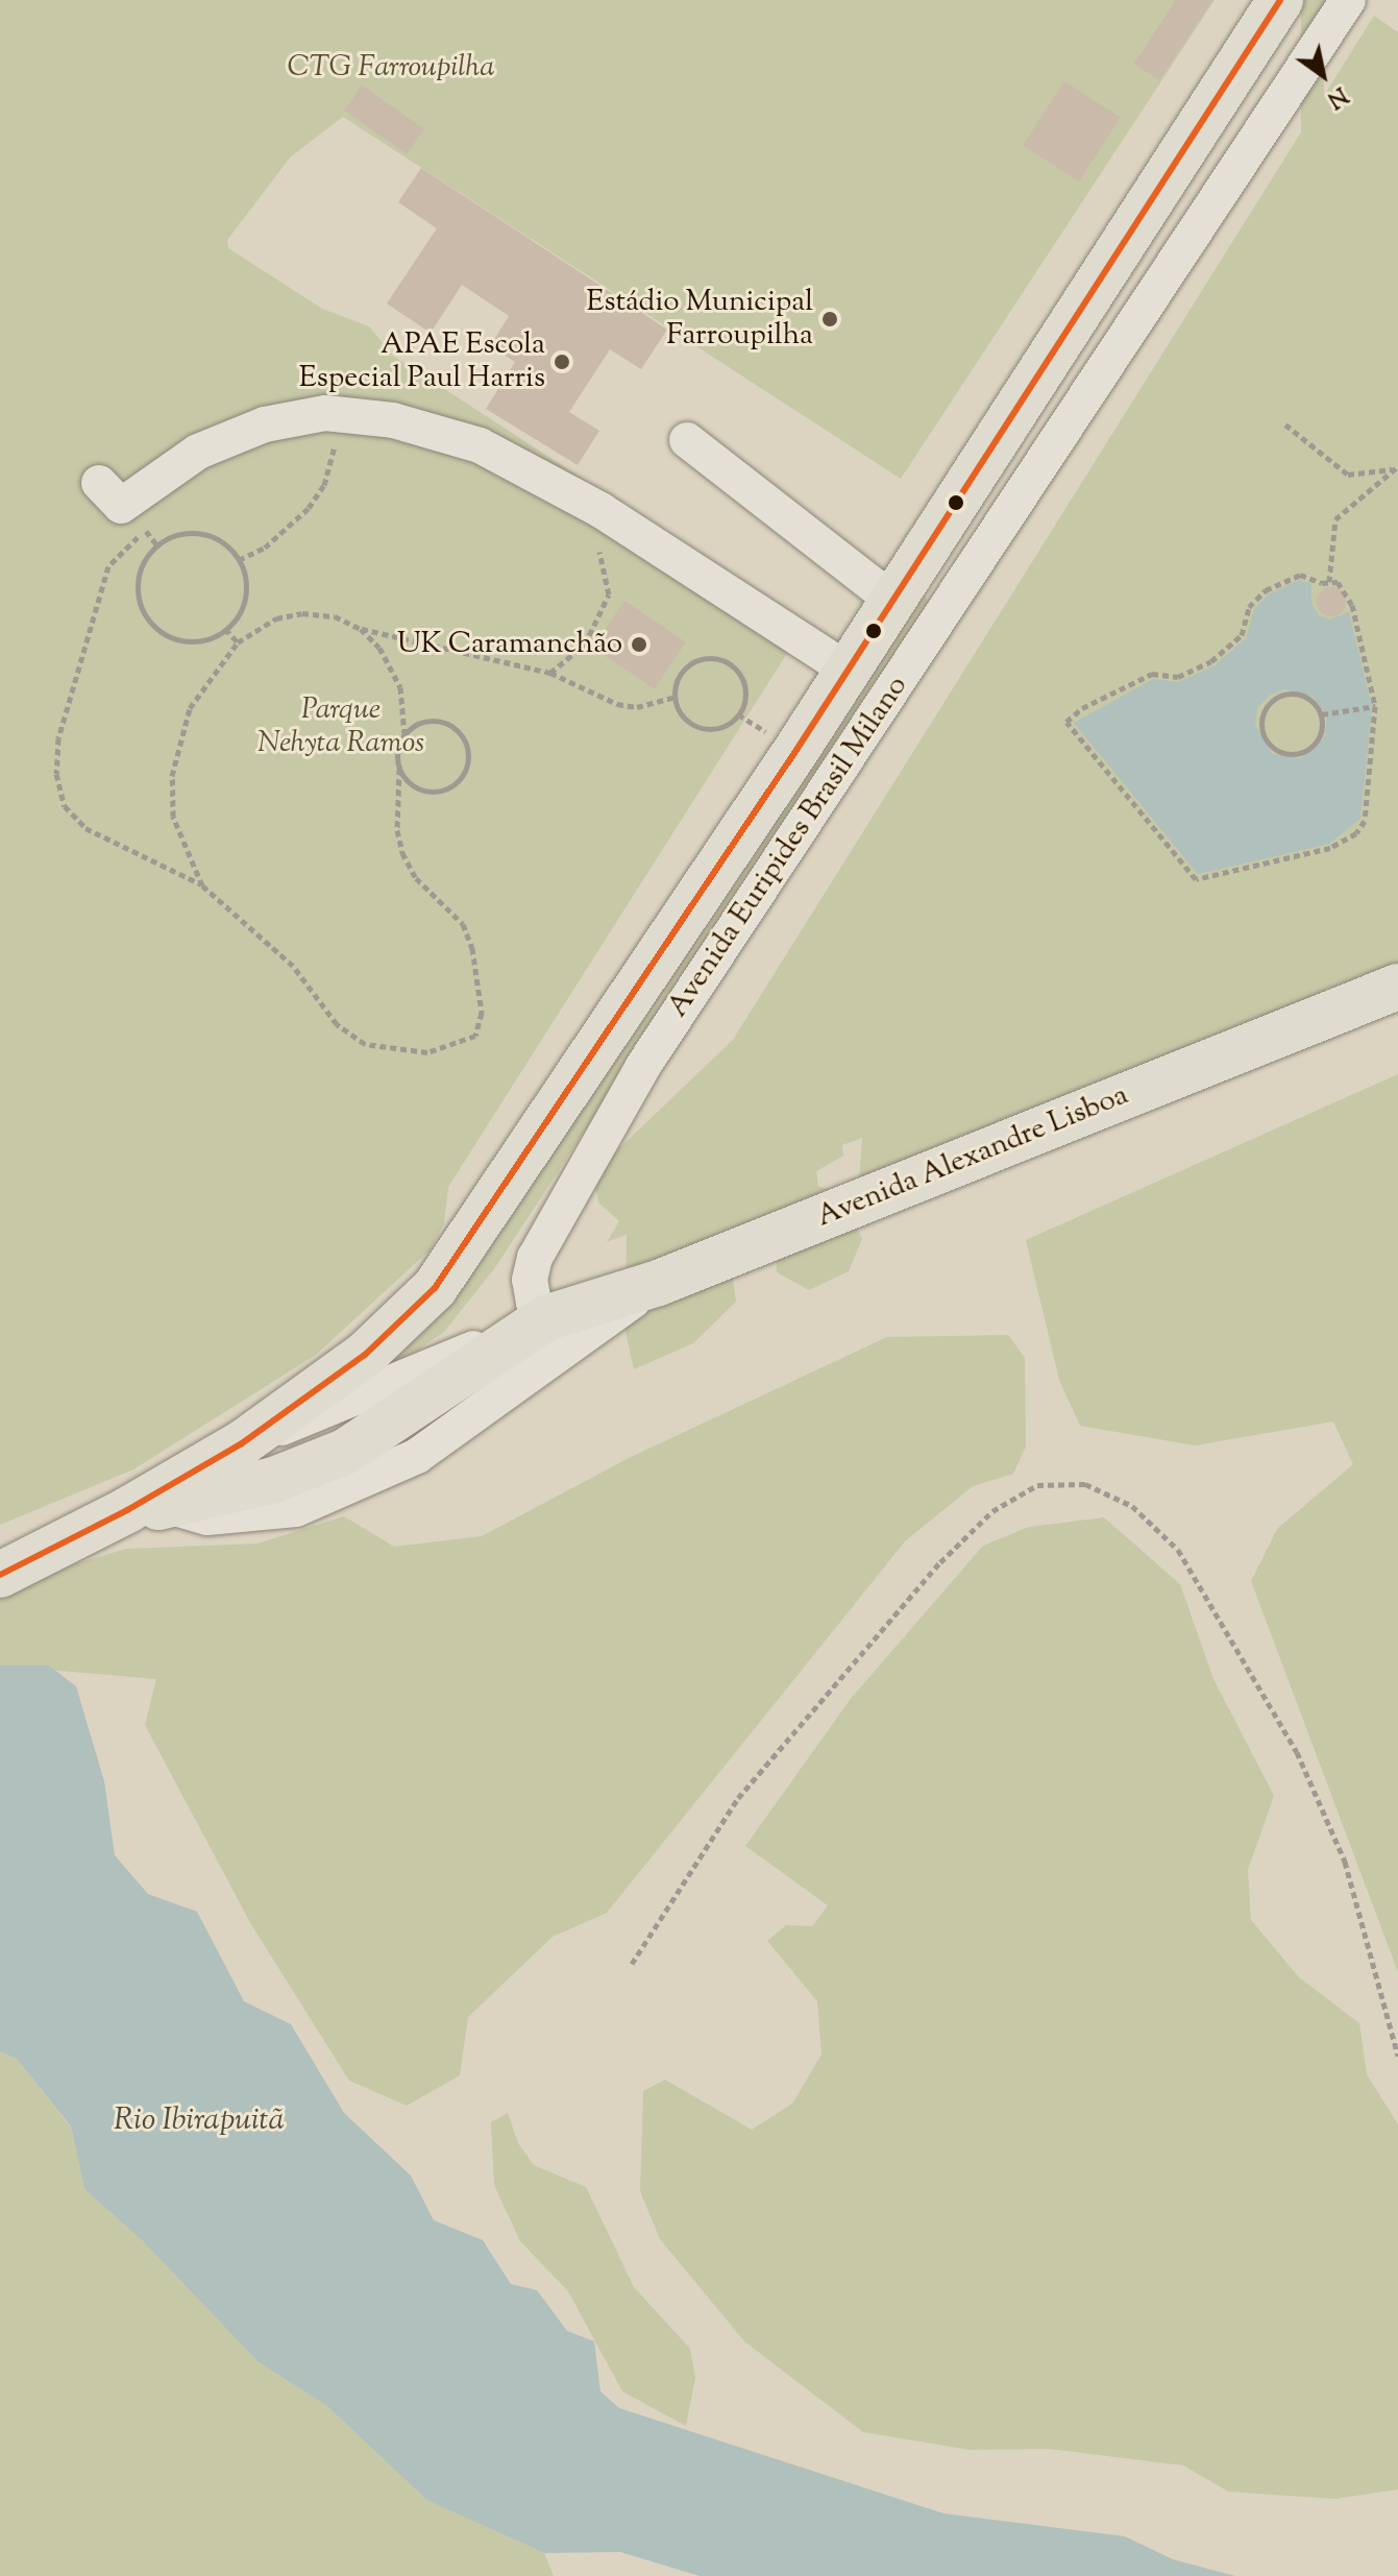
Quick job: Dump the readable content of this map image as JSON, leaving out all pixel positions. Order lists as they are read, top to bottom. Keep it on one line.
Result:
{"streets":{"main road":["Avenida Euripides Brasil Milano","Avenida Alexandre Lisboa"]},"crossings":[["Avenida Euripides Brasil Milano","Avenida Alexandre Lisboa"]],"water":["Rio Ibirapuitã"],"parks":["CTG Farroupilha","Parque Nehyta Ramos"],"places":["Estádio Municipal Farroupilha","APAE Escola Especial Paul Harris","UK Caramanchão"],"north":"bottom right"}
